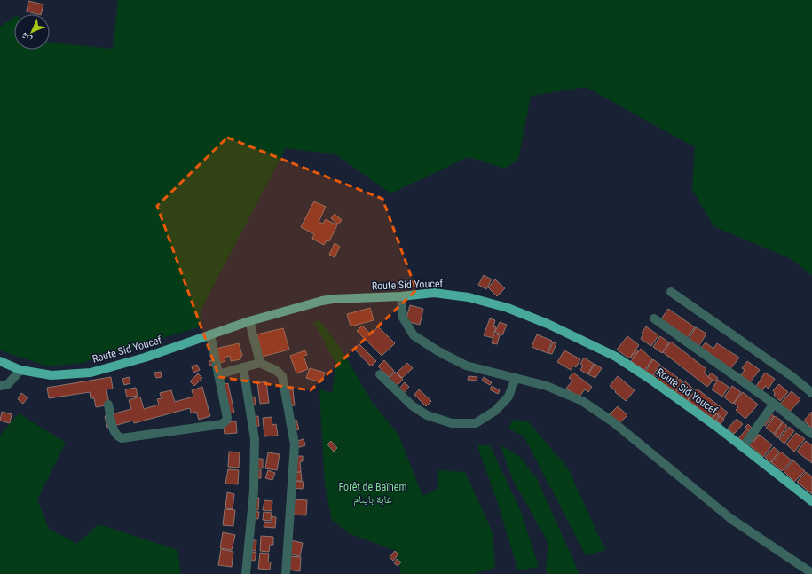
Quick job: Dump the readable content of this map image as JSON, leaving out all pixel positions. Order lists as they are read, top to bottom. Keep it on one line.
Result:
{"streets":{"main road":["Route Sid Youcef"]},"parks":["Forêt de Baïnem غابة باينام"],"north":"bottom left"}
